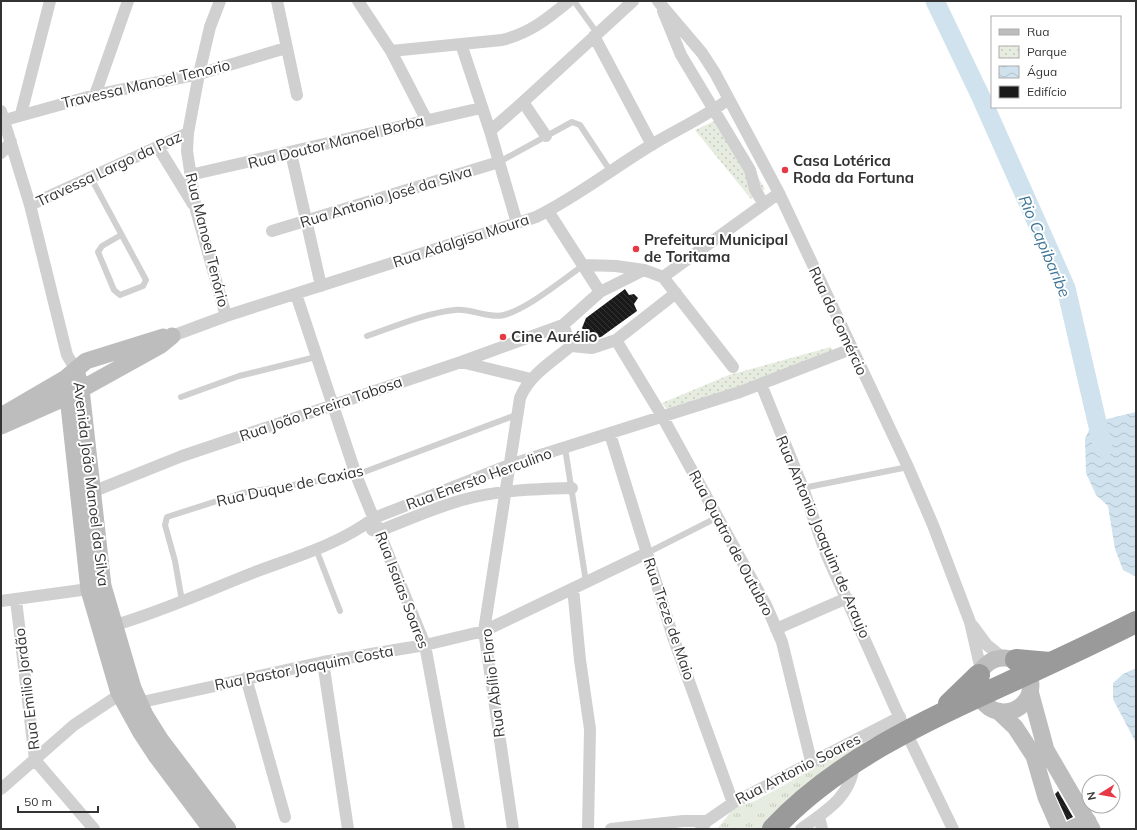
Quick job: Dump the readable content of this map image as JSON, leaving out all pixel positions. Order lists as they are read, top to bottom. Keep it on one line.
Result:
{"streets":{"street":["Travessa Manoel Tenorio","Rua Doutor Manoel Borba","Travessa Largo da Paz","Rua Antonio José da Silva","Rua Manoel Tenório","Rua Adalgisa Moura","Rua do Comércio","Rua João Pereira Tabosa","Rua Enersto Herculino","Avenida João Manoel da Silva","Rua Antonio Joaquim de Araujo","Rua Quatro de Outubro","Rua Isaias Soares","Rua Treze de Maio","Rua Pastor Joaquim Costa","Rua Abílio Floro","Rua Emilio Jordão","Rua Antonio Soares"],"lane":["Rua Duque de Caxias"]},"crossings":[["Travessa Manoel Tenorio","Rua Manoel Tenório"],["Rua Doutor Manoel Borba","Rua Manoel Tenório"],["Travessa Largo da Paz","Rua Manoel Tenório"],["Rua Manoel Tenório","Rua Adalgisa Moura"],["Rua Adalgisa Moura","Rua do Comércio"],["Rua Adalgisa Moura","Rua Isaias Soares"],["Rua do Comércio","Rua Enersto Herculino"],["Rua João Pereira Tabosa","Avenida João Manoel da Silva"],["Rua João Pereira Tabosa","Rua Isaias Soares"],["Rua Enersto Herculino","Avenida João Manoel da Silva"],["Rua Enersto Herculino","Rua Duque de Caxias"],["Rua Enersto Herculino","Rua Antonio Joaquim de Araujo"],["Rua Enersto Herculino","Rua Quatro de Outubro"],["Rua Enersto Herculino","Rua Isaias Soares"],["Rua Enersto Herculino","Rua Treze de Maio"],["Rua Enersto Herculino","Rua Abílio Floro"],["Avenida João Manoel da Silva","Rua Pastor Joaquim Costa"],["Rua Duque de Caxias","Rua Isaias Soares"],["Rua Duque de Caxias","Rua Abílio Floro"],["Rua Antonio Joaquim de Araujo","Rua Antonio Soares"],["Rua Quatro de Outubro","Rua Antonio Soares"],["Rua Isaias Soares","Rua Pastor Joaquim Costa"],["Rua Treze de Maio","Rua Pastor Joaquim Costa"],["Rua Treze de Maio","Rua Antonio Soares"],["Rua Pastor Joaquim Costa","Rua Abílio Floro"]],"water":["Rio Capibaribe"],"places":["Casa Lotérica Roda da Fortuna","Prefeitura Municipal de Toritama","Cine Aurélio"],"legend":["Rua","Parque","Água","Edifício"],"scale_bar":"50 m","north":"left"}
